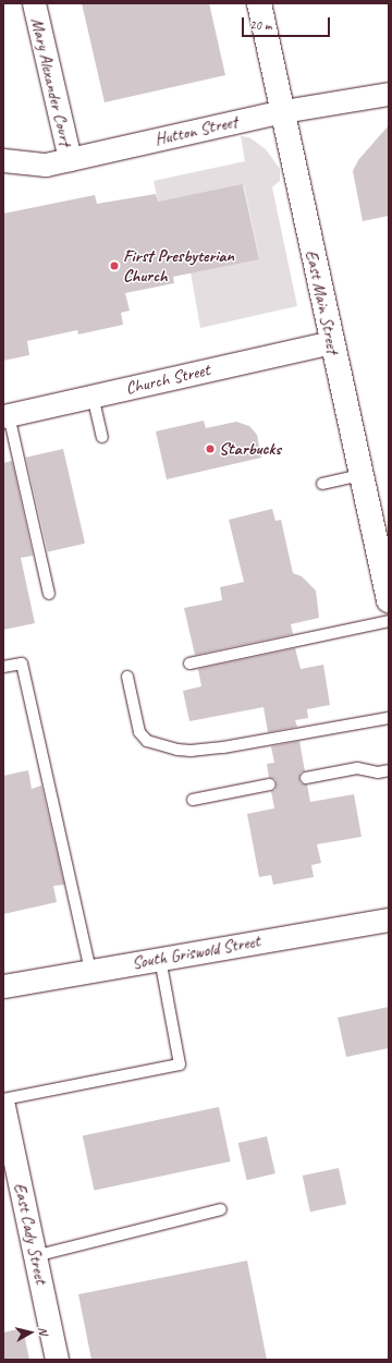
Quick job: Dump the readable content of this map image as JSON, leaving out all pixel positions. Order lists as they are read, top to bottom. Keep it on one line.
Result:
{"streets":{"street":["Mary Alexander Court","Hutton Street","East Main Street","Church Street","South Griswold Street","East Cady Street"]},"crossings":[["Mary Alexander Court","Hutton Street"],["Hutton Street","East Main Street"],["East Main Street","Church Street"]],"places":["First Presbyterian Church","Starbucks"],"scale_bar":"20 m","north":"right"}
